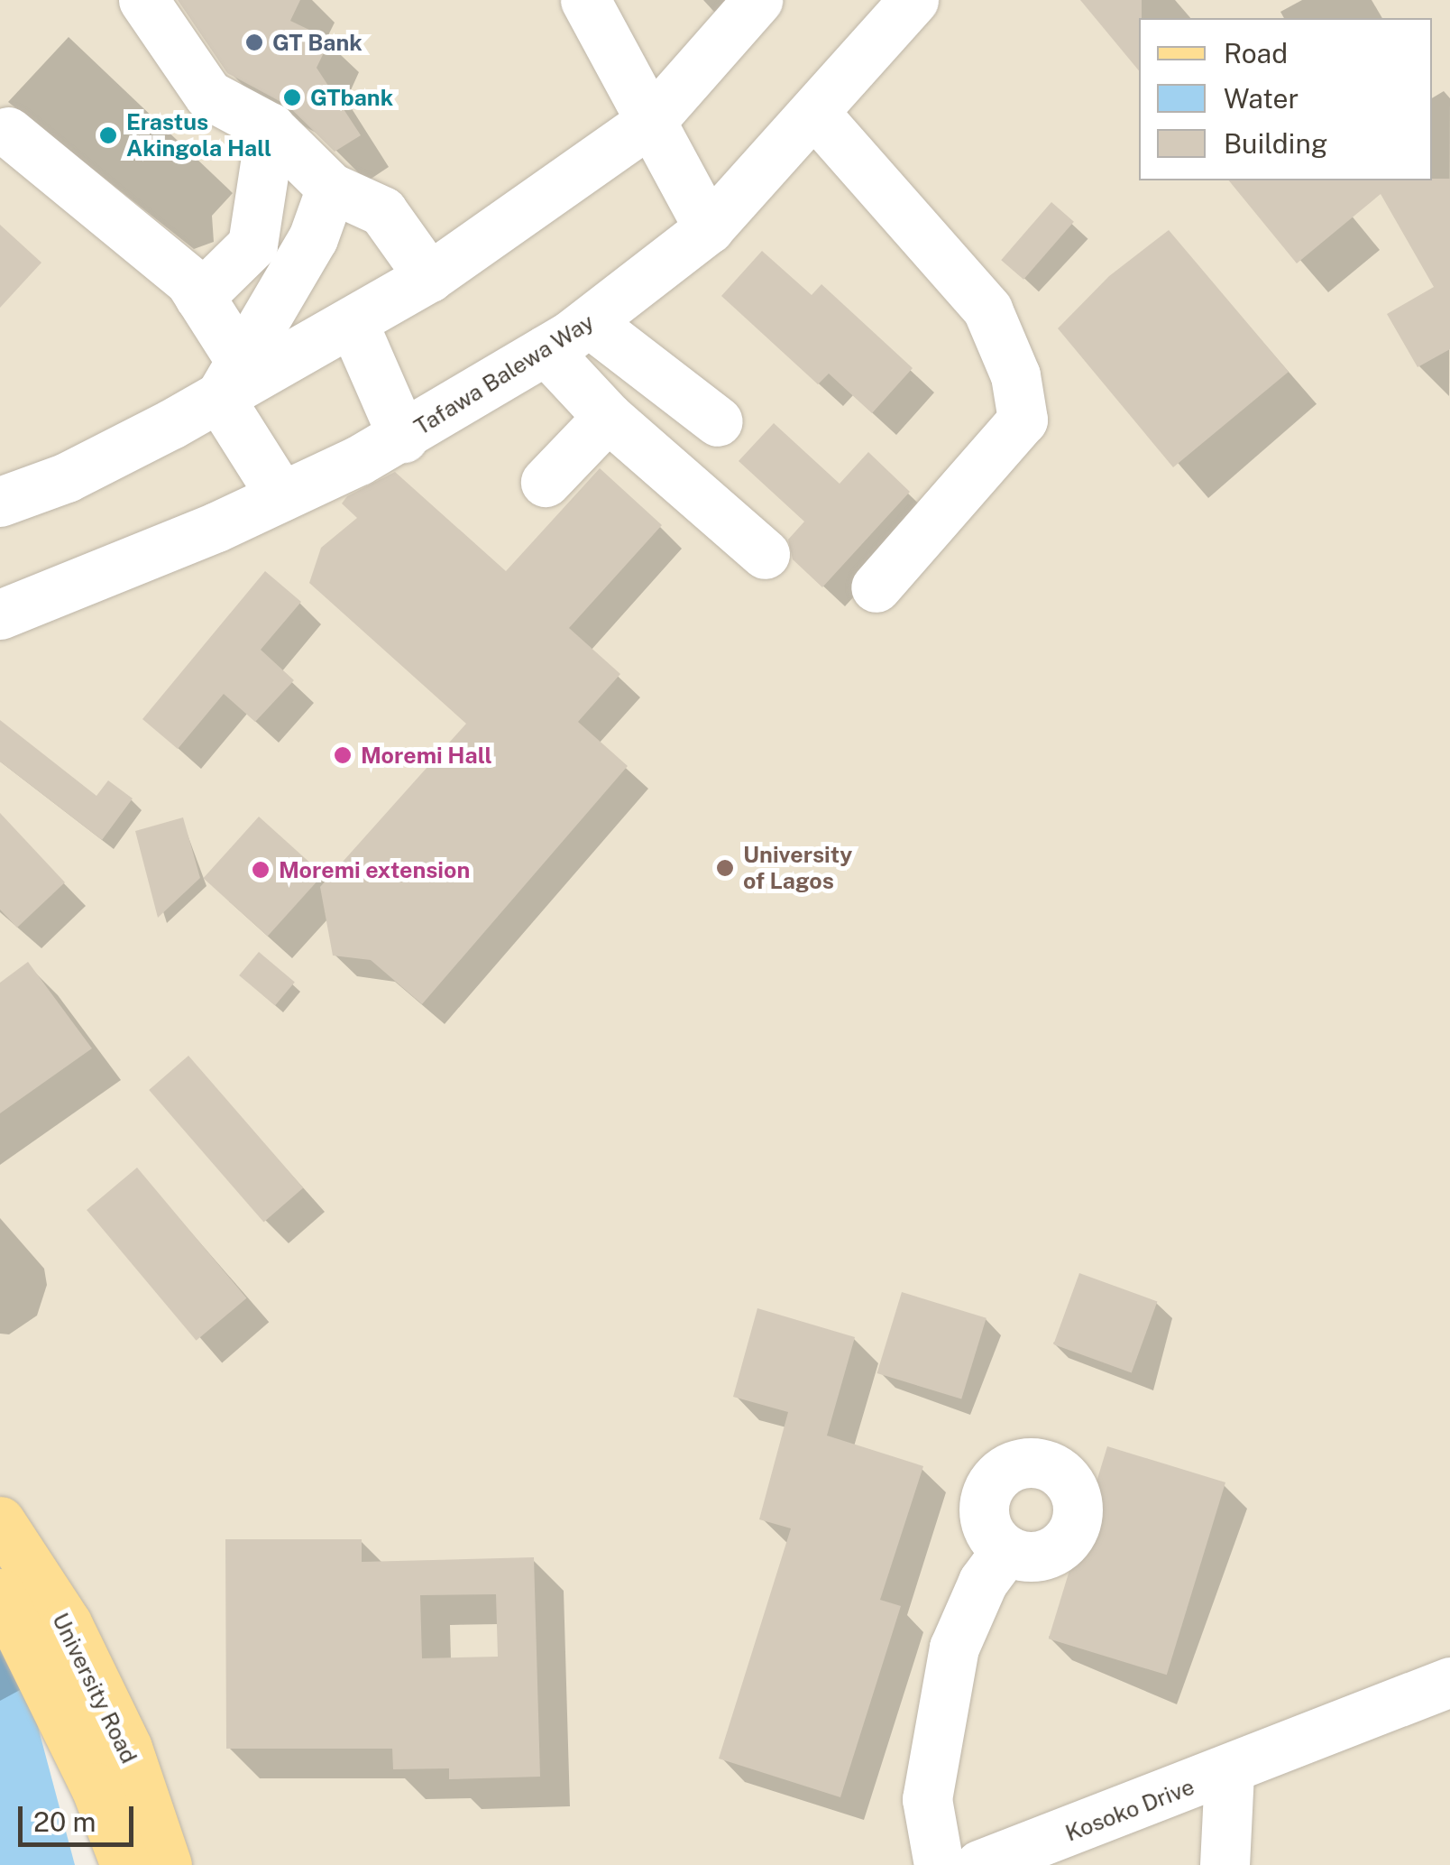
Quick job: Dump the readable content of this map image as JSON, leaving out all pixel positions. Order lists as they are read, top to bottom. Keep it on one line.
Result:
{"streets":{"main road":["University Road"],"street":["Tafawa Balewa Way","Kosoko Drive"]},"places":["GT Bank","GTbank","Erastus Akingola Hall","Moremi Hall","University of Lagos","Moremi extension"],"legend":["Road","Water","Building"],"scale_bar":"20 m"}
